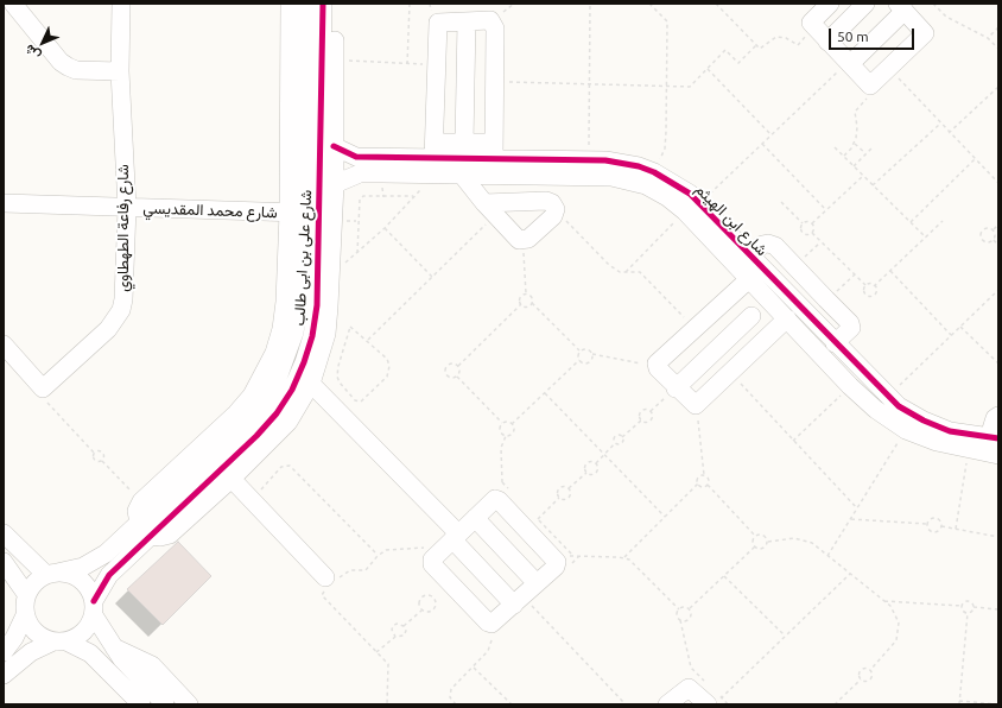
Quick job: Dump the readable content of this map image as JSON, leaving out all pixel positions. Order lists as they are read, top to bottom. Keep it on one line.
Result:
{"streets":{"street":["شارع محمد المقديسي","شارع ابن الهيثم","شارع رفاعة الطهطاوي","شارع على بن ابى طالب"]},"crossings":[["شارع محمد المقديسي","شارع رفاعة الطهطاوي"],["شارع محمد المقديسي","شارع على بن ابى طالب"]],"scale_bar":"50 m","north":"bottom left"}
